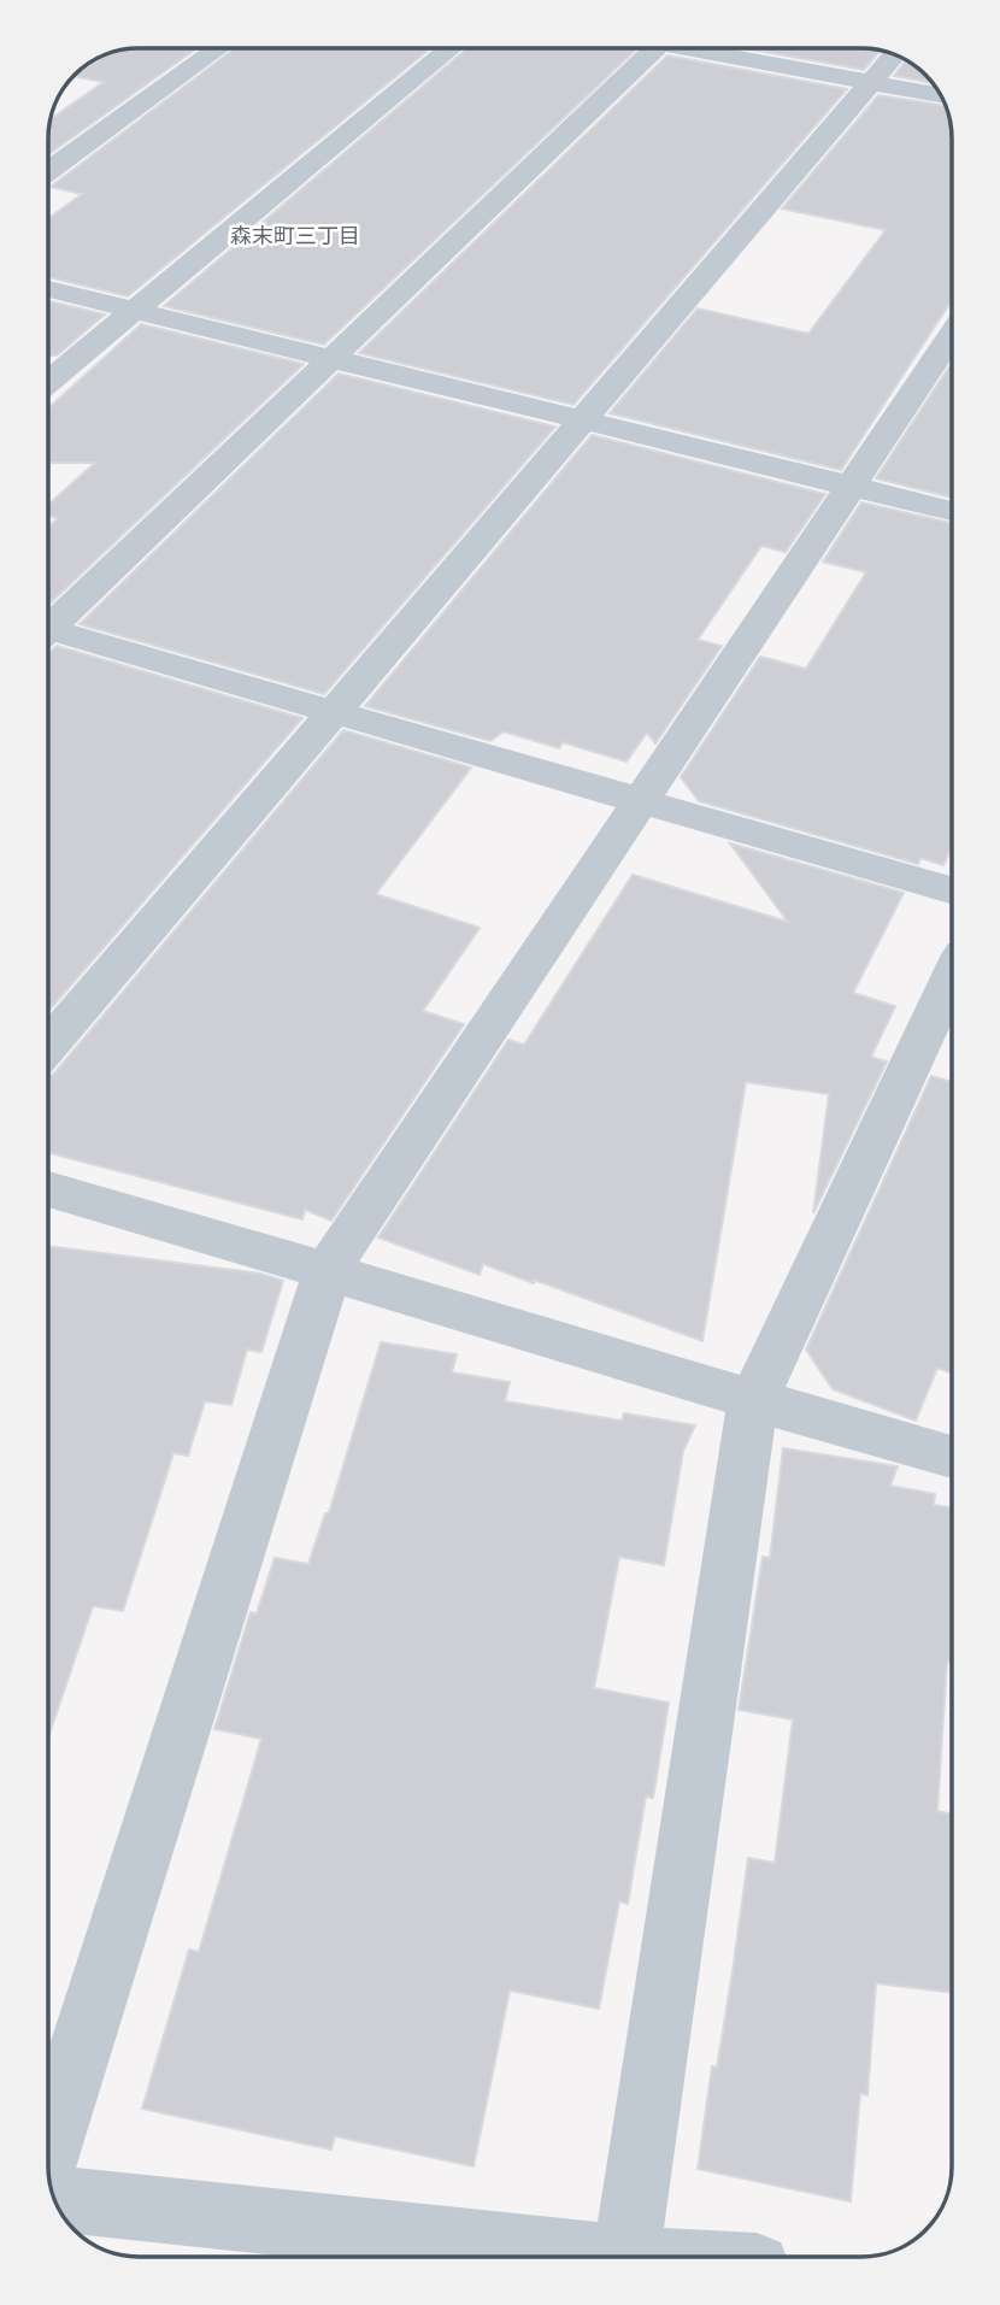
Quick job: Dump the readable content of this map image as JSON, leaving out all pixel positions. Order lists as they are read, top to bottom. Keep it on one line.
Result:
{"districts":["森末町三丁目"]}
